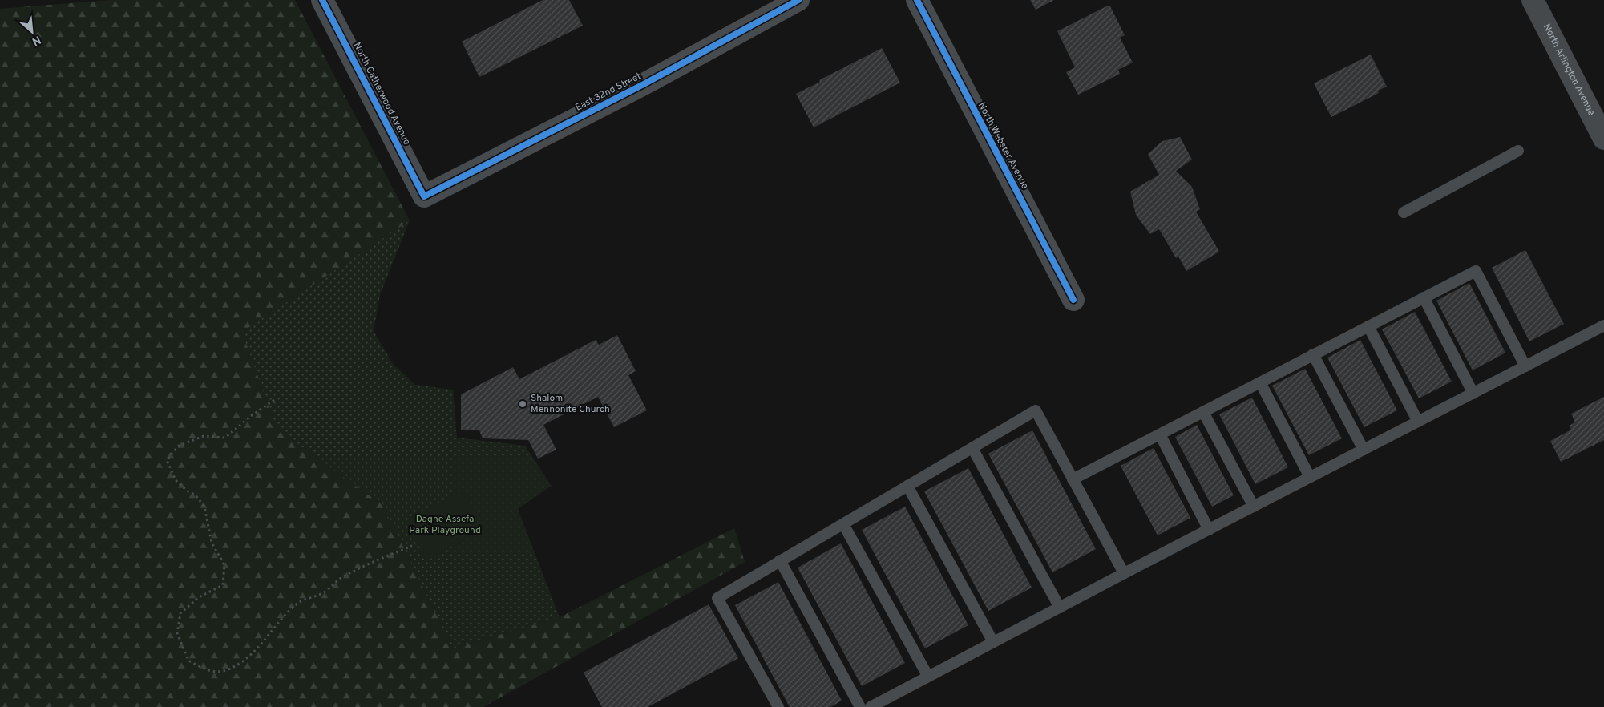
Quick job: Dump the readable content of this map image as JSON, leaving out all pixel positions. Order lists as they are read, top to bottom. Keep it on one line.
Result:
{"streets":{"main road":["North Arlington Avenue"],"street":["East 32nd Street","North Catherwood Avenue","North Webster Avenue"]},"crossings":[["East 32nd Street","North Catherwood Avenue"]],"parks":["Dagne Assefa Park Playground"],"places":["Shalom Mennonite Church"],"north":"bottom right"}
